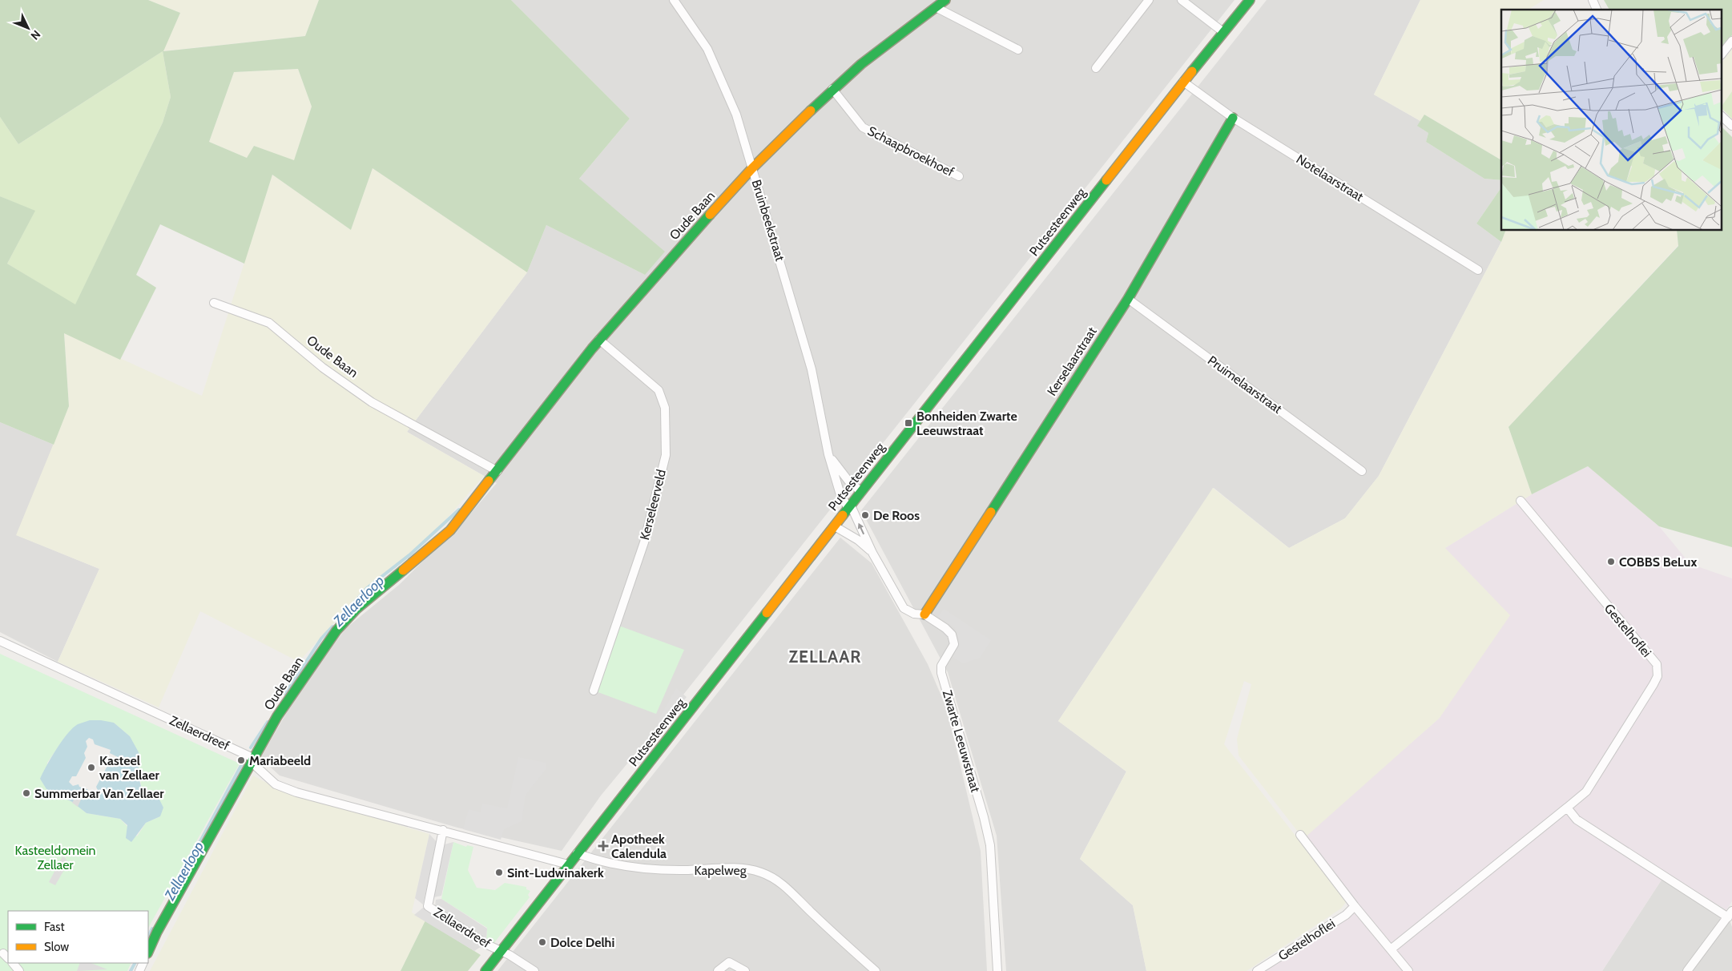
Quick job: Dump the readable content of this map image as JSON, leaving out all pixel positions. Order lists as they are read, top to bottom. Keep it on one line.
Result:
{"streets":{"street":["Schaapbroekhoef","Notelaarstraat","Oude Baan","Bruinbeekstraat","Putsesteenweg","Kerselaarstraat","Pruimelaarstraat","Kerseleerveld","Gestelhoflei","Zellaerdreef","Zwarte Leeuwstraat","Kapelweg"]},"crossings":[["Schaapbroekhoef","Oude Baan"],["Notelaarstraat","Putsesteenweg"],["Notelaarstraat","Kerselaarstraat"],["Oude Baan","Bruinbeekstraat"],["Oude Baan","Kerseleerveld"],["Oude Baan","Zellaerdreef"],["Bruinbeekstraat","Putsesteenweg"],["Bruinbeekstraat","Zwarte Leeuwstraat"],["Putsesteenweg","Zellaerdreef"],["Putsesteenweg","Zwarte Leeuwstraat"],["Putsesteenweg","Kapelweg"],["Kerselaarstraat","Pruimelaarstraat"],["Kerselaarstraat","Zwarte Leeuwstraat"]],"districts":["ZELLAAR"],"water":["Zellaerloop"],"parks":["Kasteeldomein Zellaer"],"places":{"transit":["Bonheiden Zwarte Leeuwstraat"],"other":["De Roos","COBBS BeLux","Mariabeeld","Kasteel van Zellaer","Summerbar Van Zellaer","Sint-Ludwinakerk","Dolce Delhi"],"health":["Apotheek Calendula"]},"legend":["Fast","Slow"],"north":"bottom right"}
